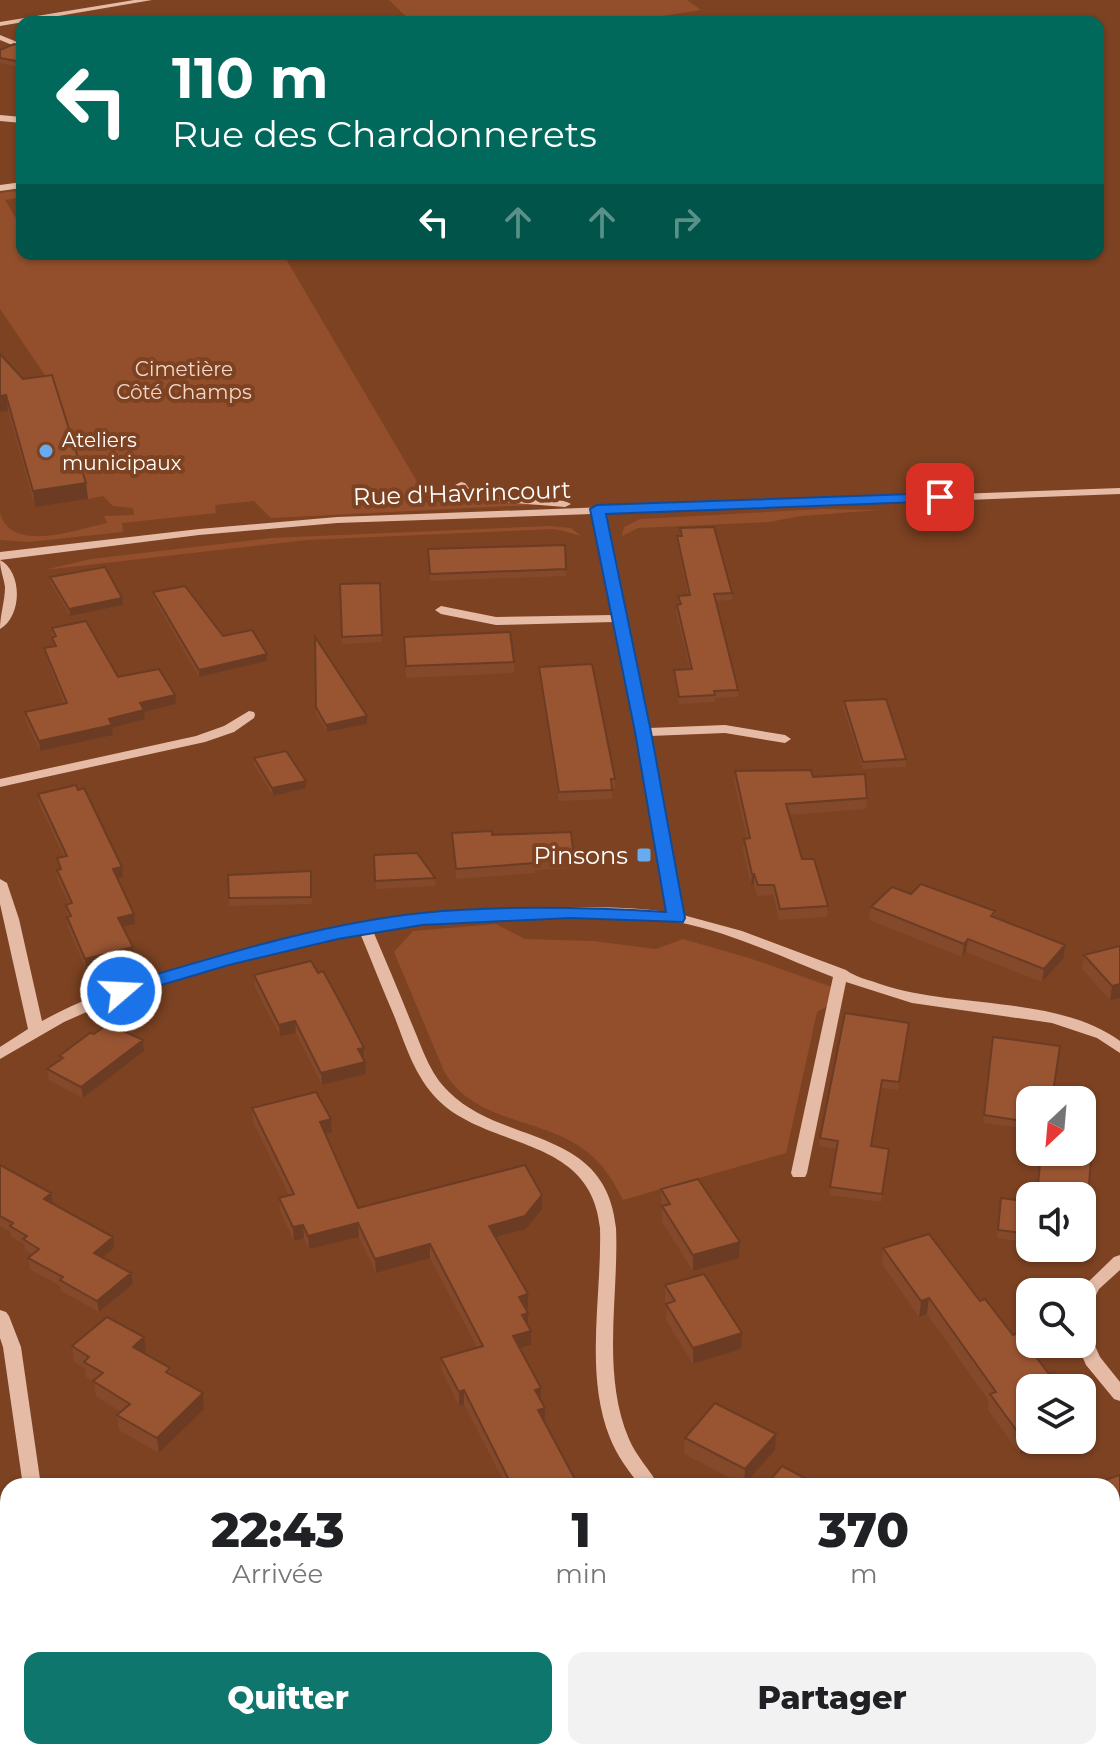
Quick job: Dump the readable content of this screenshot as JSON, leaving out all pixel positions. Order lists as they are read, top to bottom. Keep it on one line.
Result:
{"streets":{"street":["Rue d'Havrincourt"]},"parks":["Cimetière Côté Champs"],"places":{"other":["Ateliers municipaux"],"transit":["Pinsons"]},"north":"bottom left","page":{"turn":["110 m","Rue des Chardonnerets"],"eta":["22:43","Arrivée","1","min","370","m"],"buttons":["Quitter","Partager"]}}
